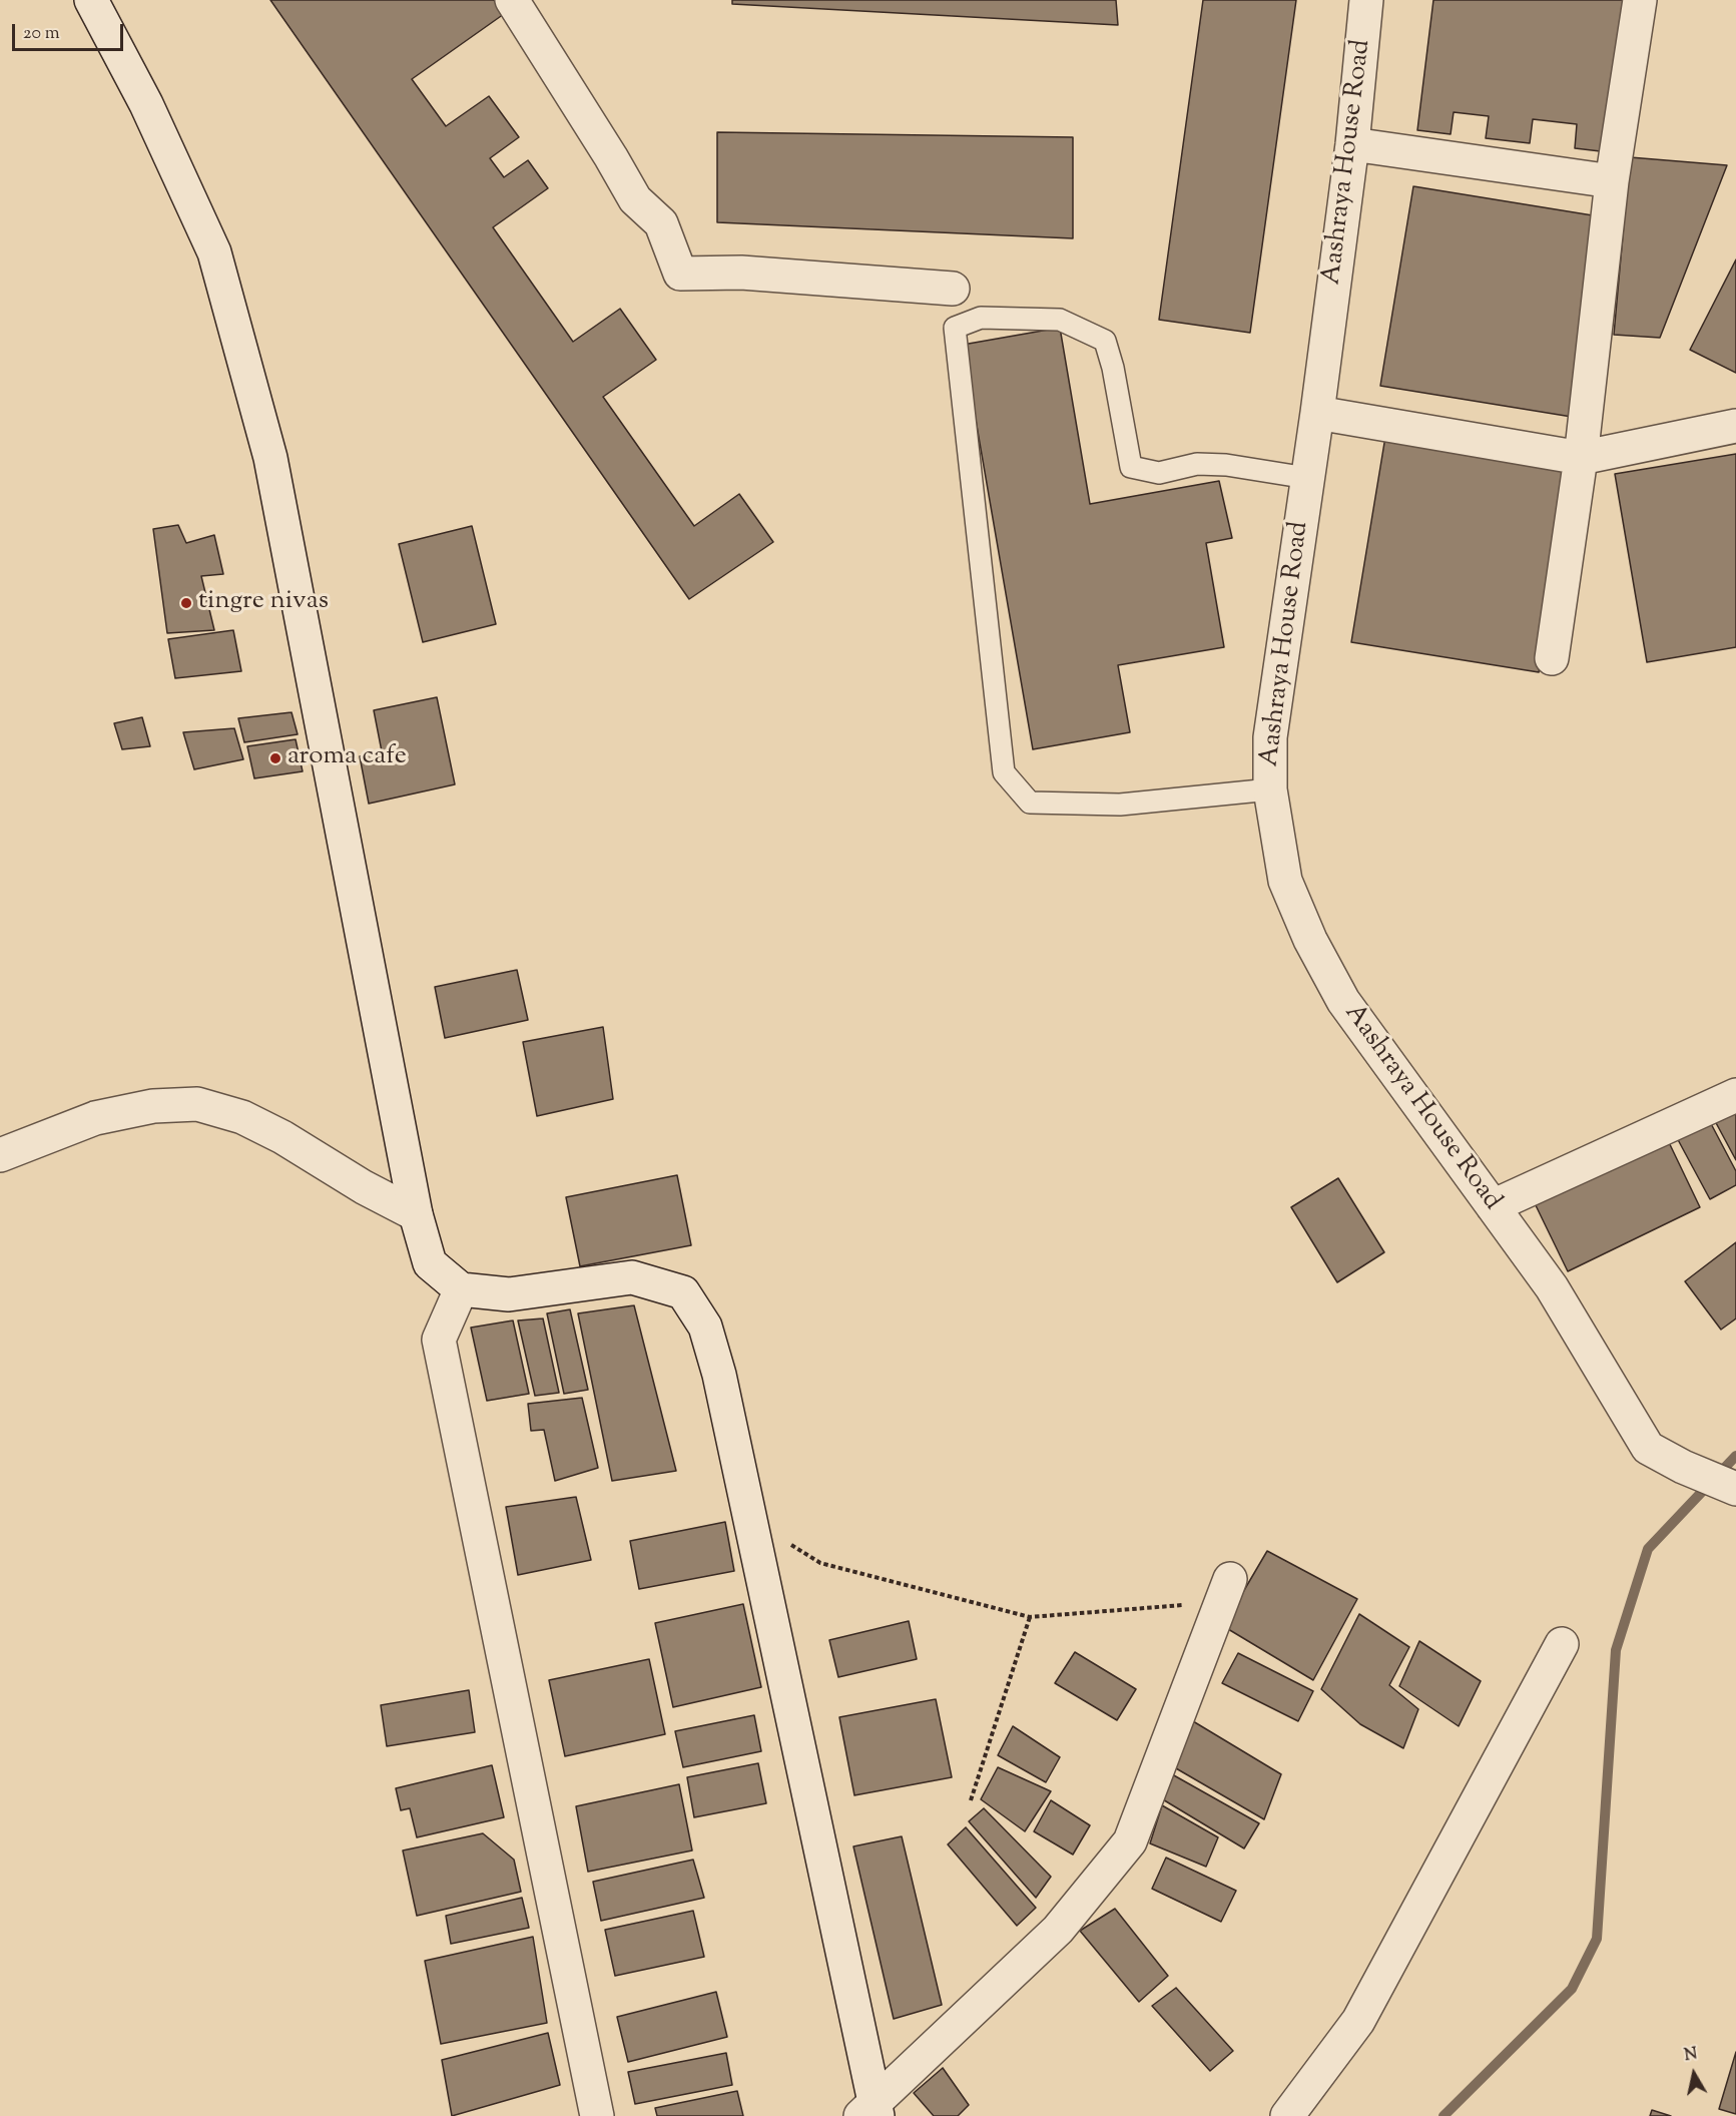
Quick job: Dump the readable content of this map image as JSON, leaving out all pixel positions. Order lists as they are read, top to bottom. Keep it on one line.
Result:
{"streets":{"street":["Aashraya House Road"]},"places":["tingre nivas","aroma cafe"],"scale_bar":"20 m","north":"top"}
